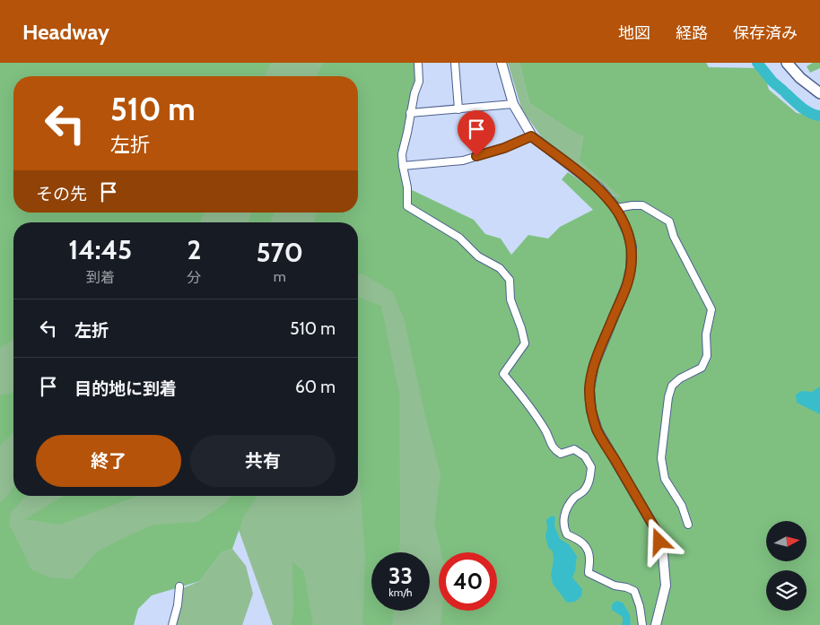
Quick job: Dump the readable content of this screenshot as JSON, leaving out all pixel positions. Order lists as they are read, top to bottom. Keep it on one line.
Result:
{"north":"right","page":{"header":"Headway","nav":["地図","経路","保存済み"],"turn":["510 m","左折"],"then":"その先","eta":["14:45","到着","2","分","570","m"],"list":[{"name":"左折","value":"510 m"},{"name":"目的地に到着","value":"60 m"}],"buttons":["終了","共有"],"speed":"33 km/h","limit":"40"}}
